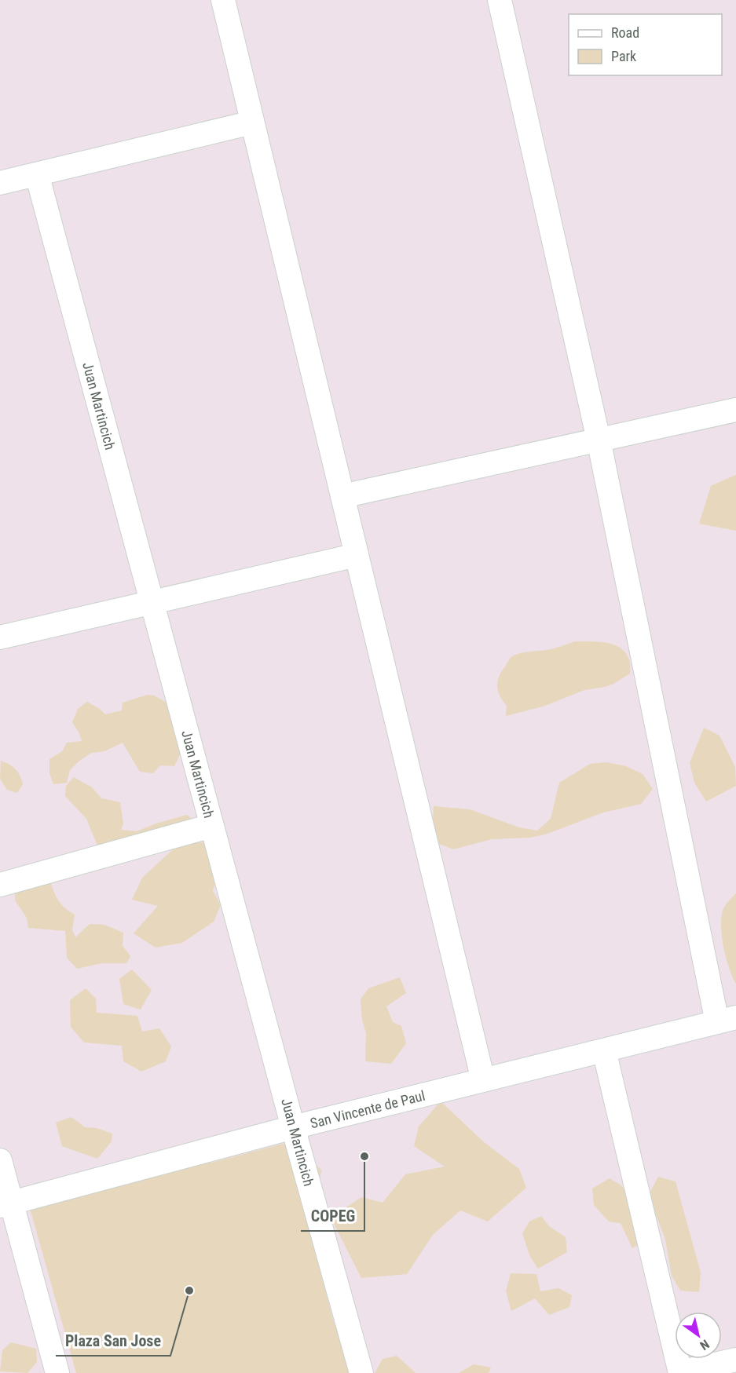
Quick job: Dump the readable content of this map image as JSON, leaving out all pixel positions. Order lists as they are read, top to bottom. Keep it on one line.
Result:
{"streets":{"street":["Juan Martincich","San Vincente de Paul"]},"crossings":[["Juan Martincich","San Vincente de Paul"]],"places":["COPEG","Plaza San Jose"],"legend":["Road","Park"],"north":"bottom right"}
